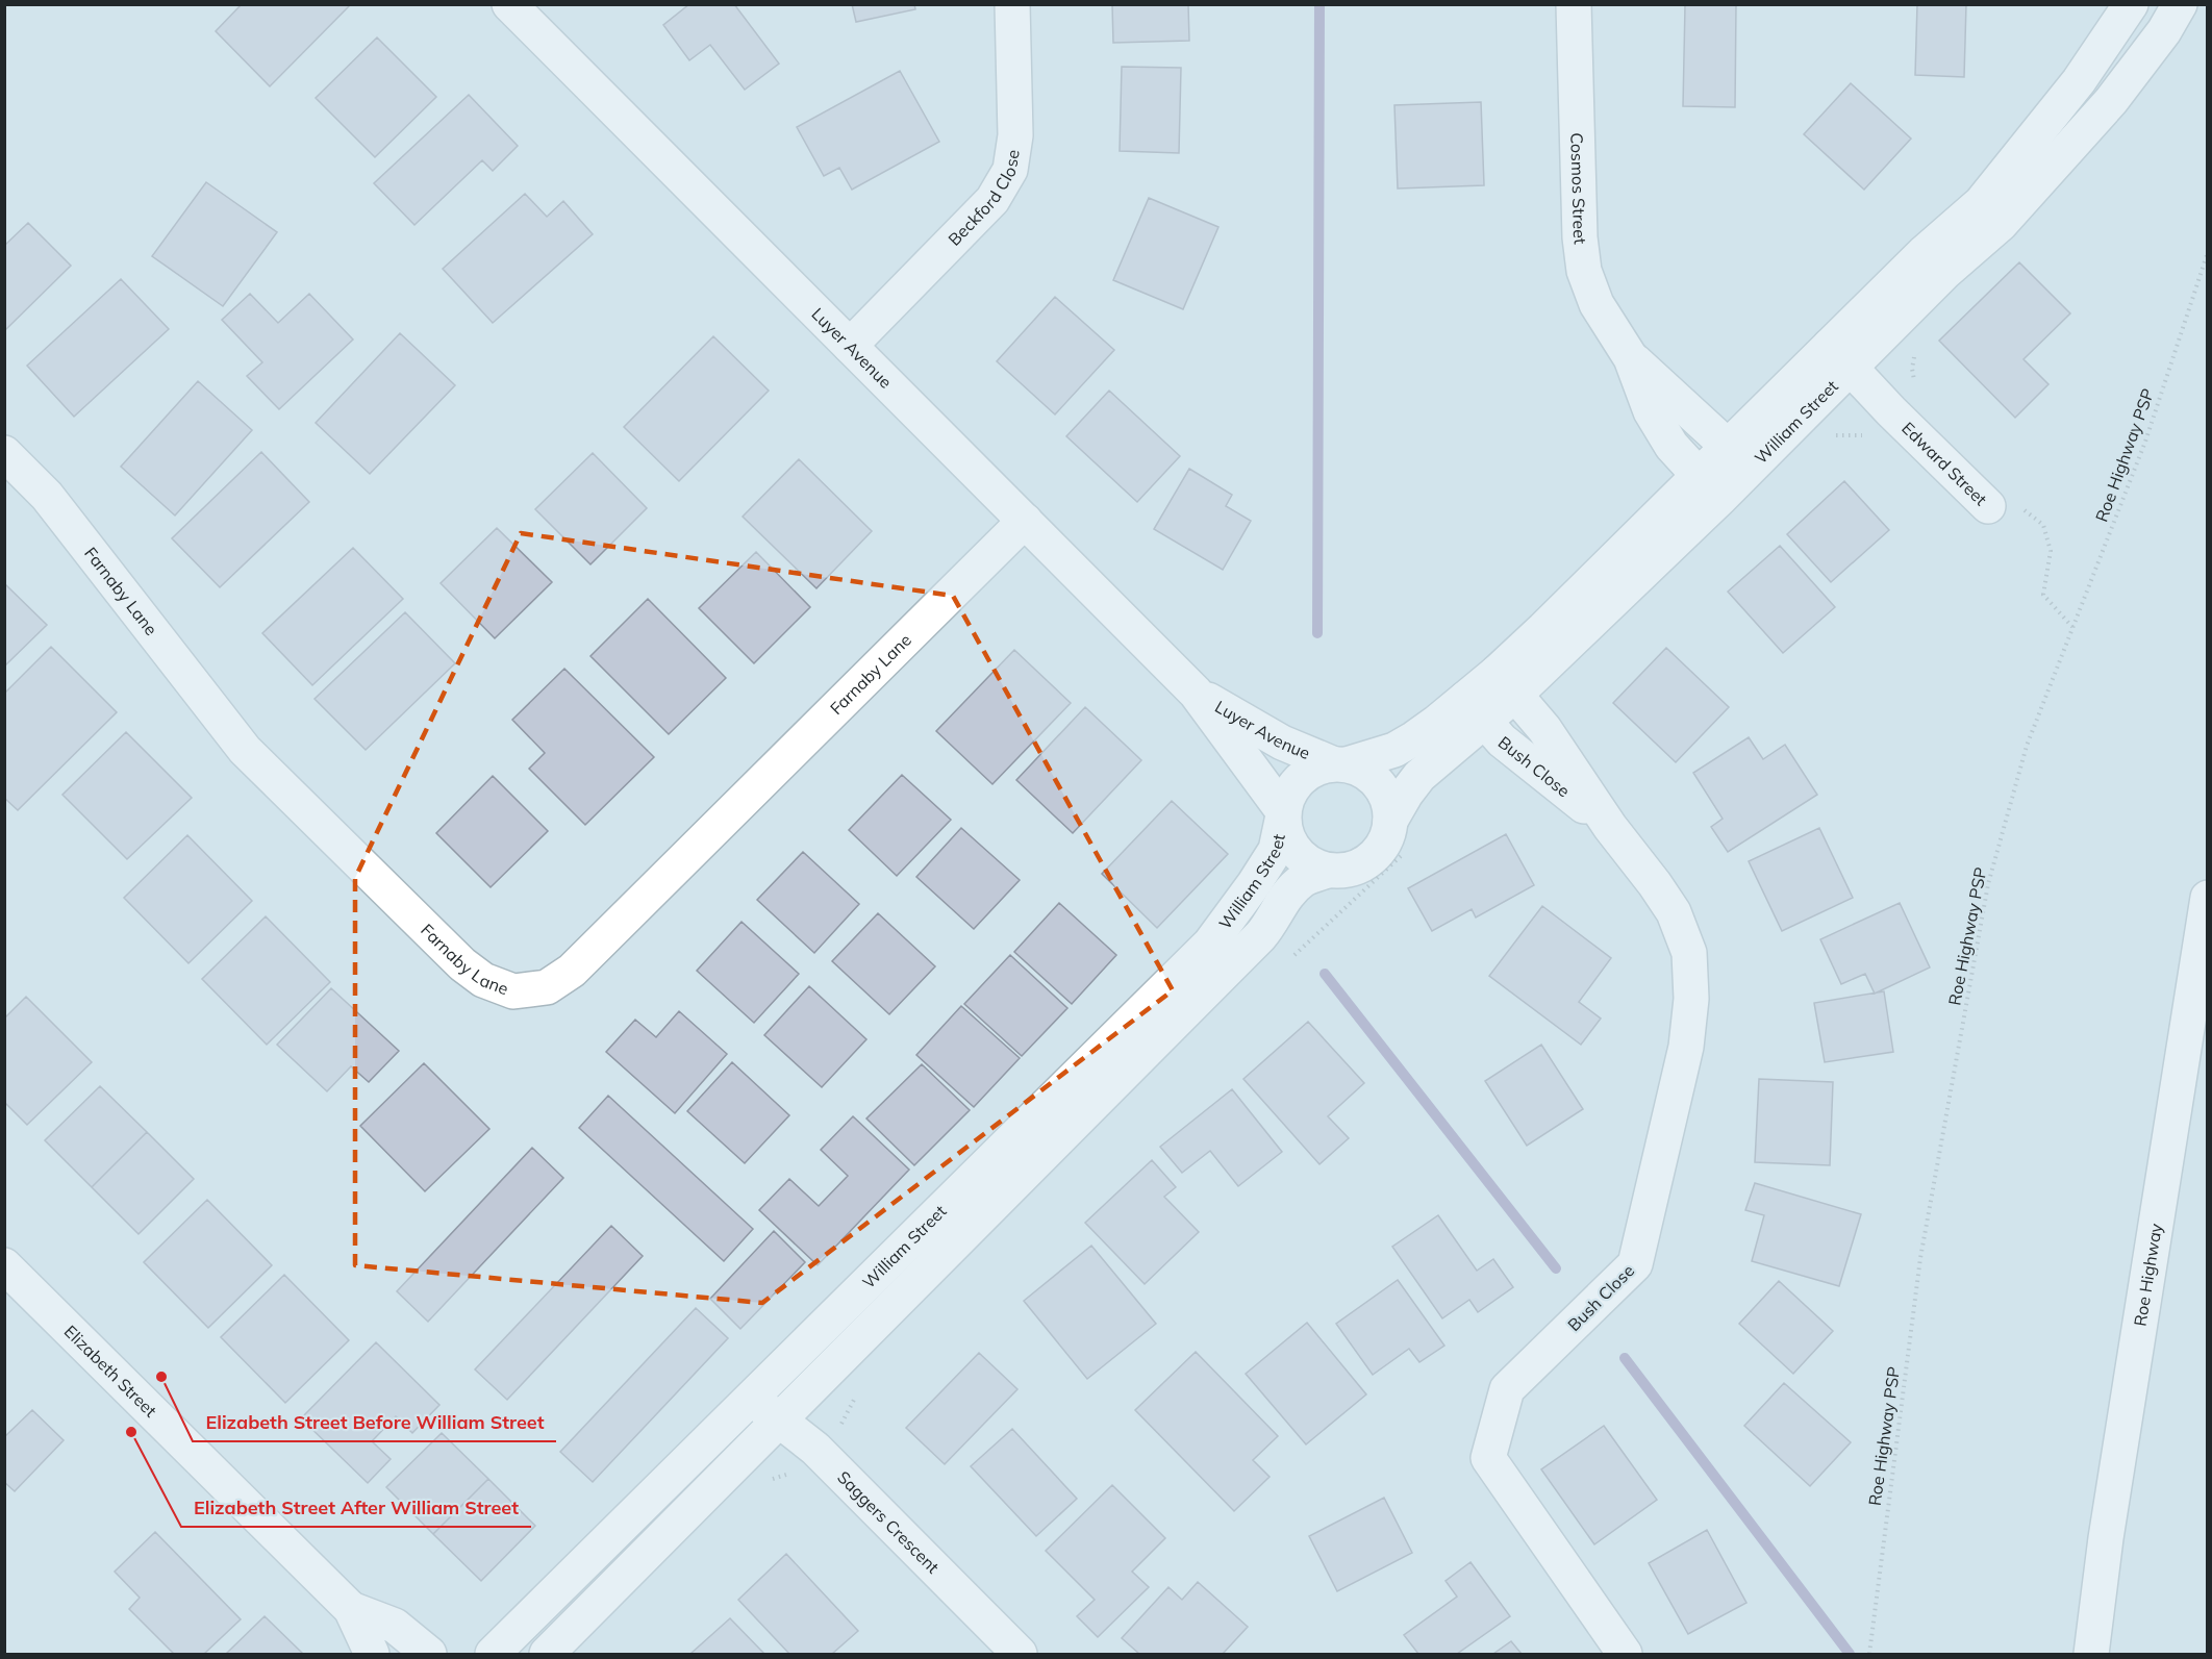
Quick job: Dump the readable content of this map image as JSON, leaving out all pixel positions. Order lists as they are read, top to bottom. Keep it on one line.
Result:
{"streets":{"main road":["Cosmos Street","Beckford Close","Luyer Avenue","William Street","Edward Street","Farnaby Lane","Bush Close","Roe Highway","Elizabeth Street","Saggers Crescent"],"path":["Roe Highway PSP"]},"crossings":[["Cosmos Street","William Street"],["Beckford Close","Luyer Avenue"],["Luyer Avenue","William Street"],["Luyer Avenue","Farnaby Lane"],["William Street","Edward Street"],["William Street","Bush Close"],["William Street","Saggers Crescent"],["Roe Highway PSP","Edward Street"]],"places":["Elizabeth Street Before William Street","Elizabeth Street After William Street"]}
